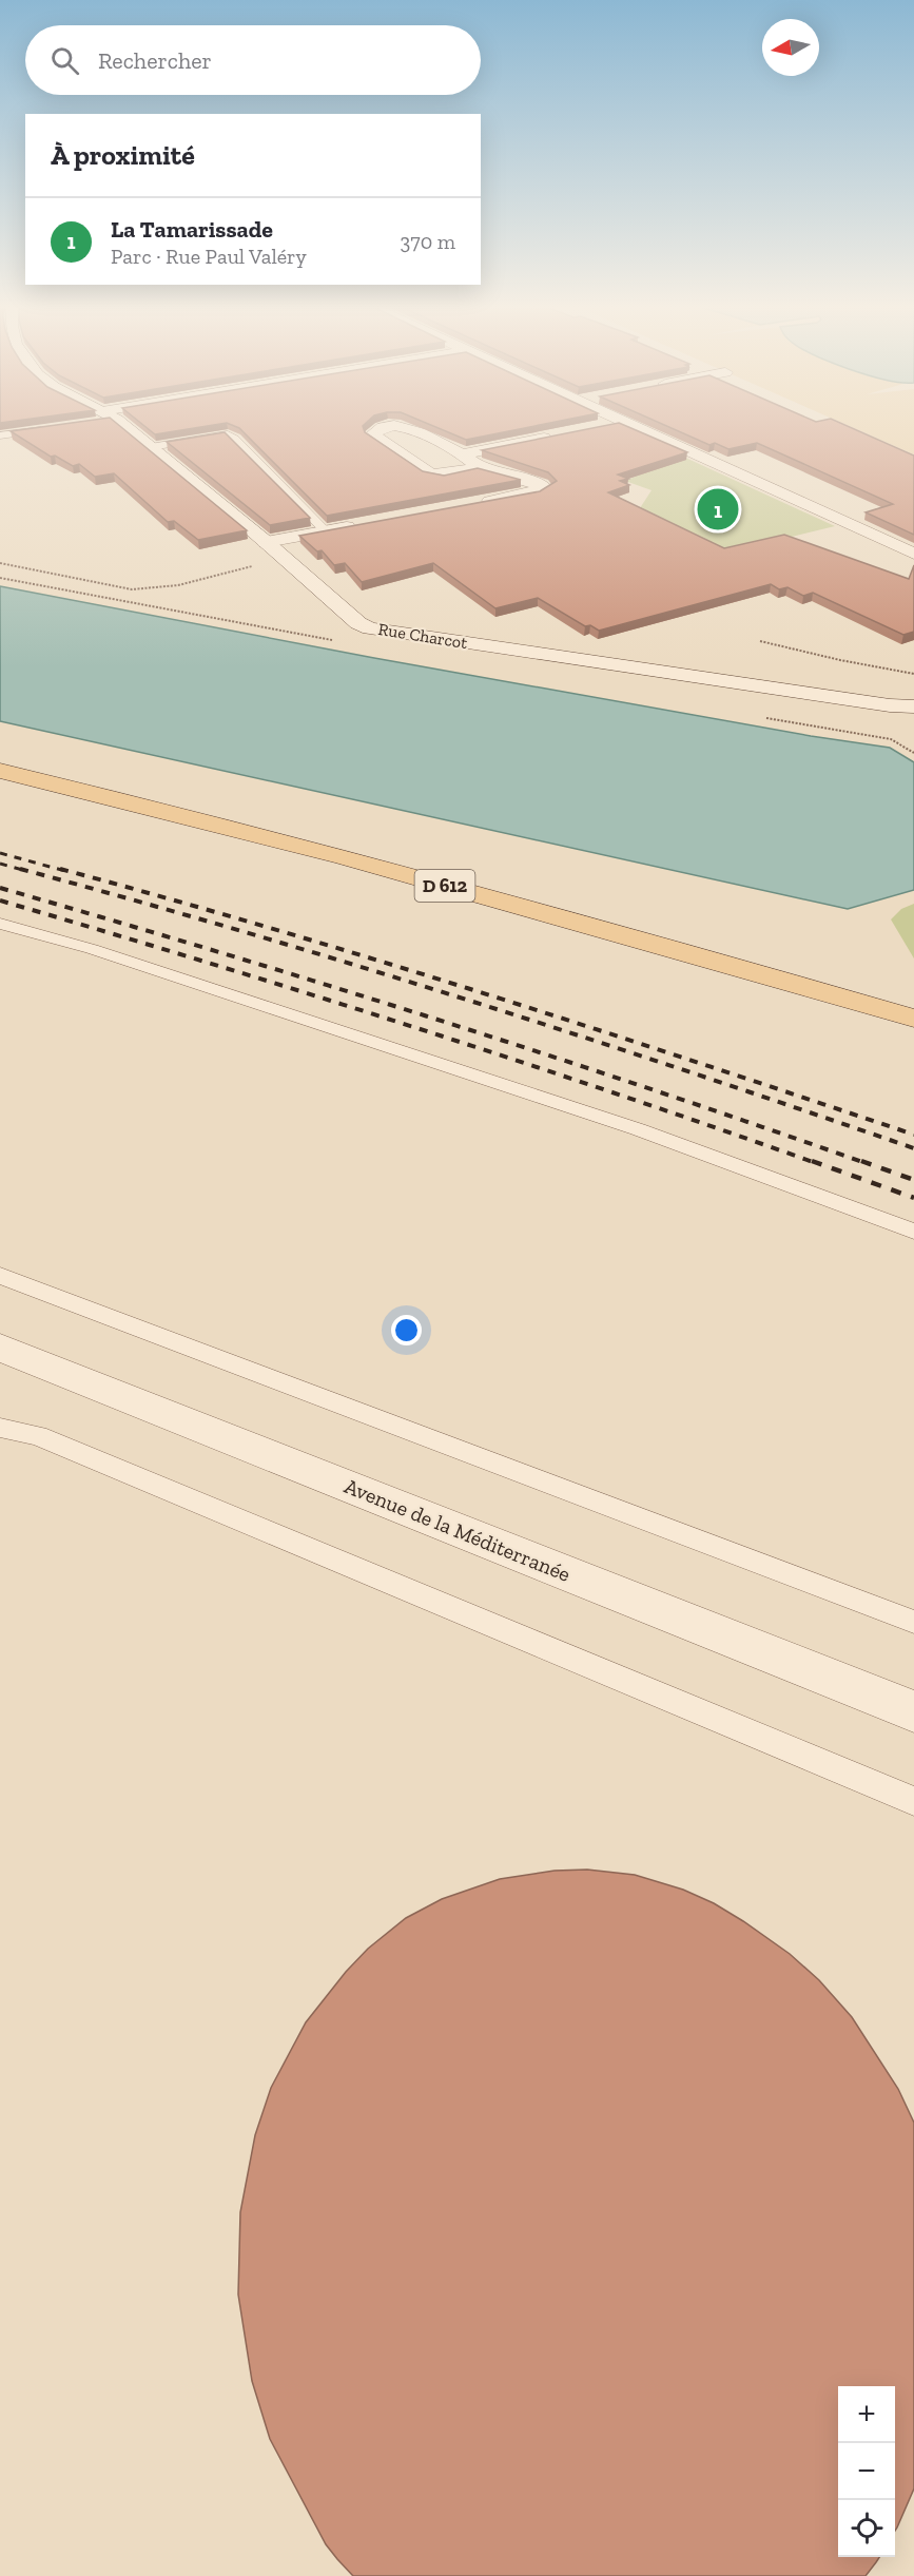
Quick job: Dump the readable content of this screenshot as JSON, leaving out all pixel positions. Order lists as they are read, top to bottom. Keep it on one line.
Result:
{"streets":{"main road":["D 612"],"street":["Rue Charcot","Avenue de la Méditerranée"]},"north":"left","page":{"search":"Rechercher","heading":"À proximité","list":[{"mark":"1","name":"La Tamarissade","note":"Parc · Rue Paul Valéry","value":"370 m"}],"pins":"1","map_buttons":["+","−"]}}
